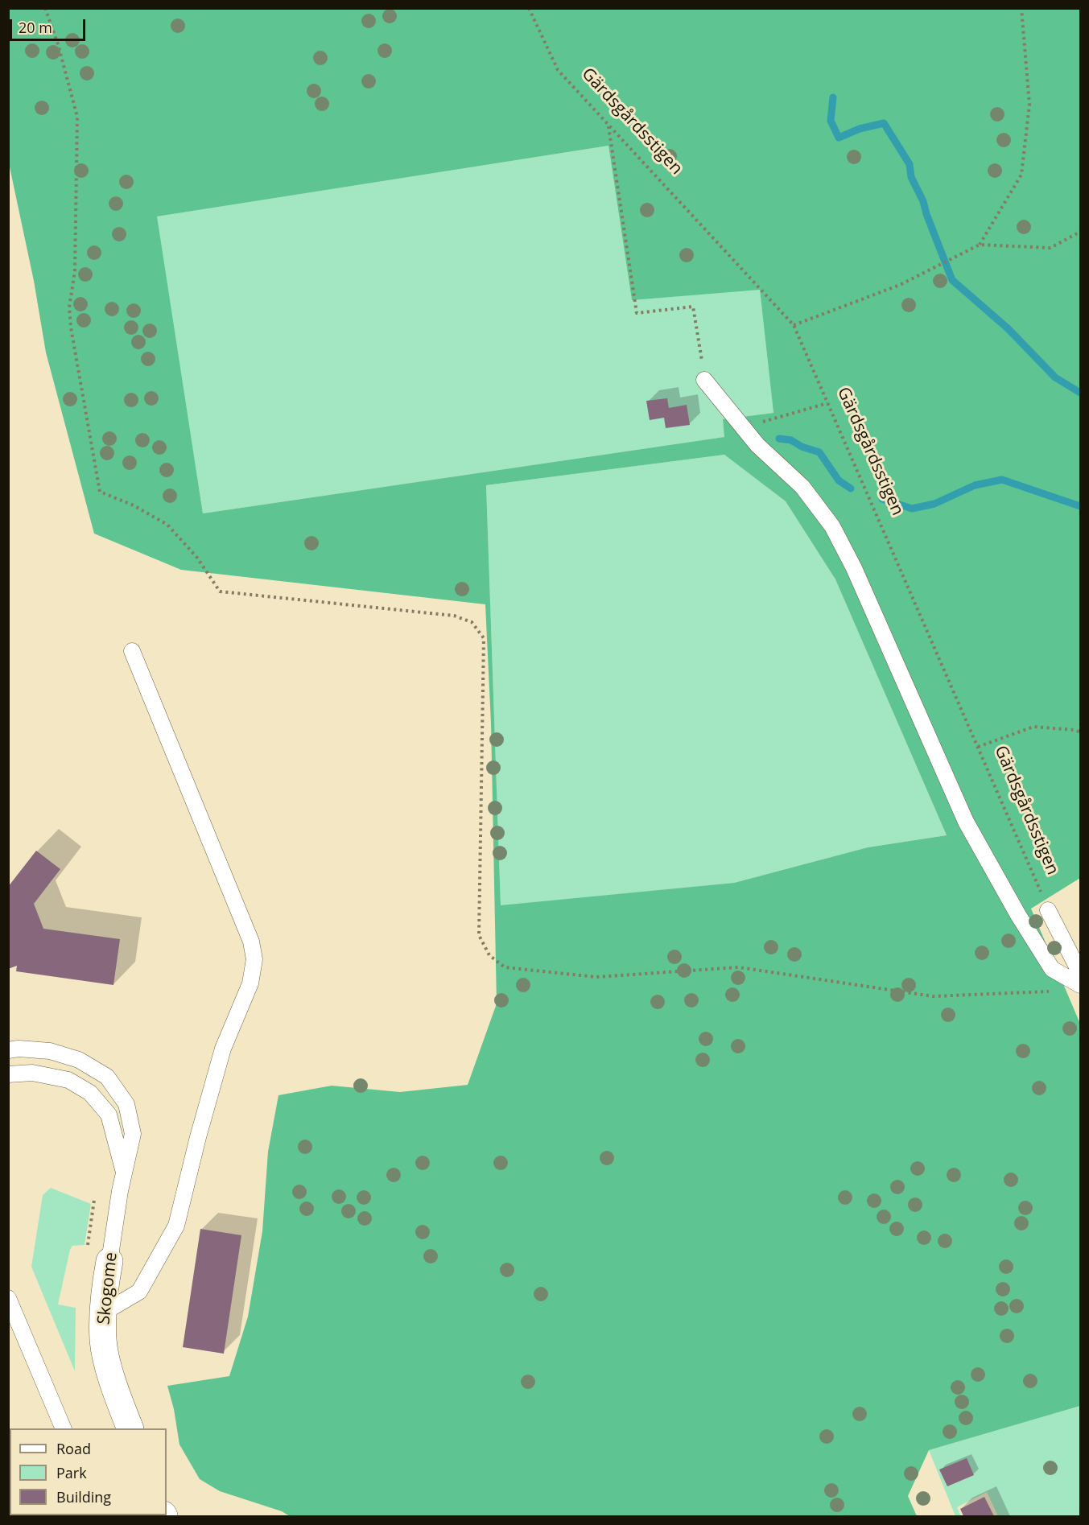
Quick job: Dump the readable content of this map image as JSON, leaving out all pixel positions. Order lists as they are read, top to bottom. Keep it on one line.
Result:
{"streets":{"street":["Skogome"],"path":["Gärdsgårdsstigen"]},"legend":["Road","Park","Building"],"scale_bar":"20 m"}
